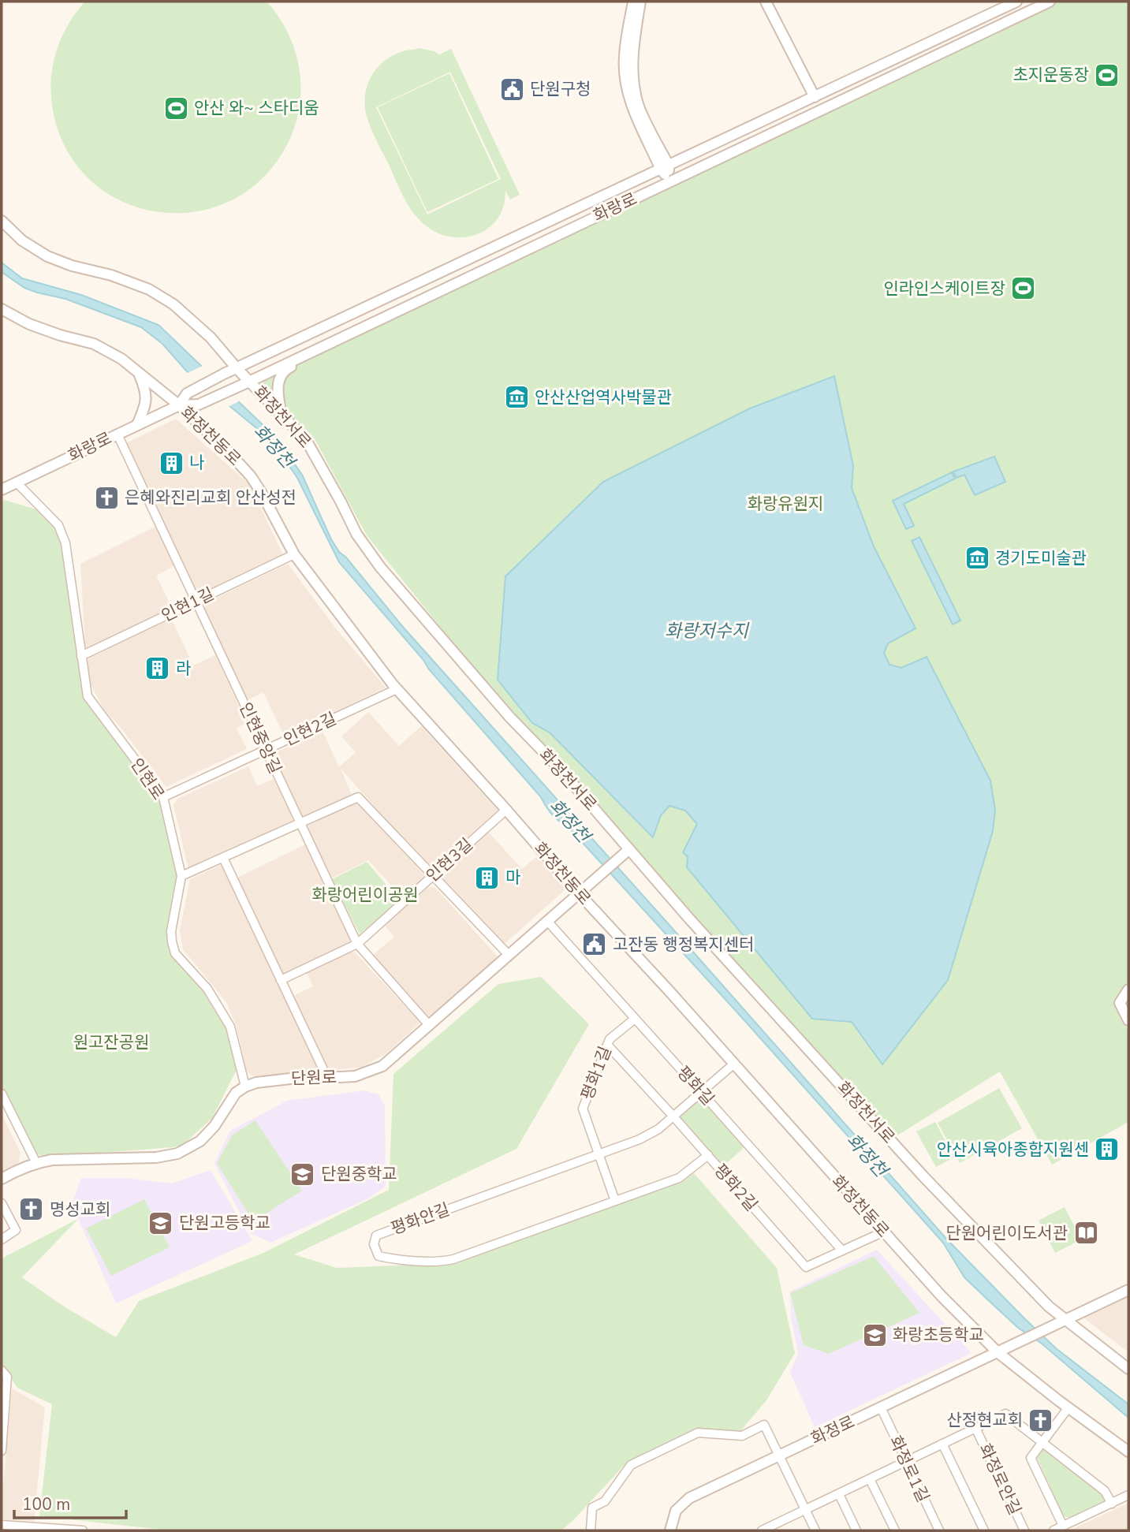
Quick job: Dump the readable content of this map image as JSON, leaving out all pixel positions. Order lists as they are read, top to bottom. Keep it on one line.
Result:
{"streets":{"street":["화랑로","화정천서로","화정천동로","인현1길","인현2길","인현중앙길","인현로","인현3길","평화1길","단원로","평화길","평화2길","평화안길","화정로","화정로1길","화정로안길"]},"crossings":[["화랑로","화정천서로"],["화랑로","화정천동로"],["화랑로","인현중앙길"],["화랑로","인현로"],["화정천서로","단원로"],["화정천서로","화정로"],["화정천동로","인현1길"],["화정천동로","인현2길"],["화정천동로","인현3길"],["화정천동로","단원로"],["화정천동로","평화2길"],["화정천동로","평화안길"],["화정천동로","화정로"],["인현1길","인현중앙길"],["인현1길","인현로"],["인현2길","인현중앙길"],["인현2길","인현로"],["인현중앙길","인현3길"],["인현중앙길","단원로"],["인현로","단원로"],["평화1길","평화길"],["평화1길","평화2길"],["평화1길","평화안길"],["단원로","평화길"],["평화길","평화2길"],["평화길","평화안길"],["평화2길","평화안길"],["화정로","화정로1길"],["화정로1길","화정로안길"]],"water":["화정천","화랑저수지"],"parks":["화랑유원지","화랑어린이공원","원고잔공원"],"places":{"sports":["초지운동장","안산 와~ 스타디움","인라인스케이트장"],"public building":["단원구청","고잔동 행정복지센터"],"museum":["안산산업역사박물관","경기도미술관"],"building":["나","라","마","안산시육아종합지원센"],"church":["은혜와진리교회 안산성전","명성교회","산정현교회"],"school or university":["단원중학교","단원고등학교","화랑초등학교"],"library":["단원어린이도서관"]},"scale_bar":"100 m"}
